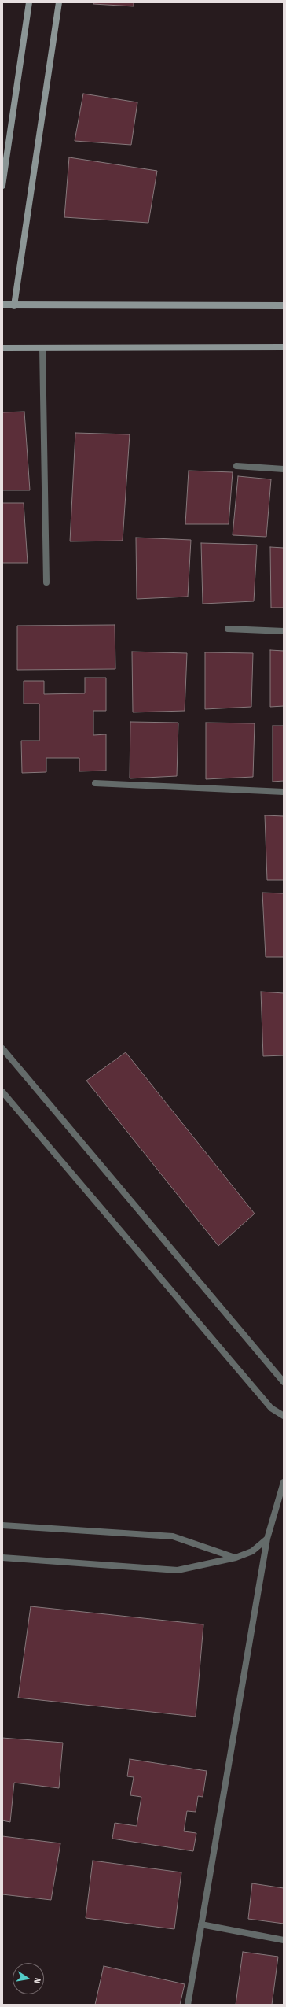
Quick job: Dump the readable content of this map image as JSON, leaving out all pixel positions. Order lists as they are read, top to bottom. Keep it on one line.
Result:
{"north":"right"}
